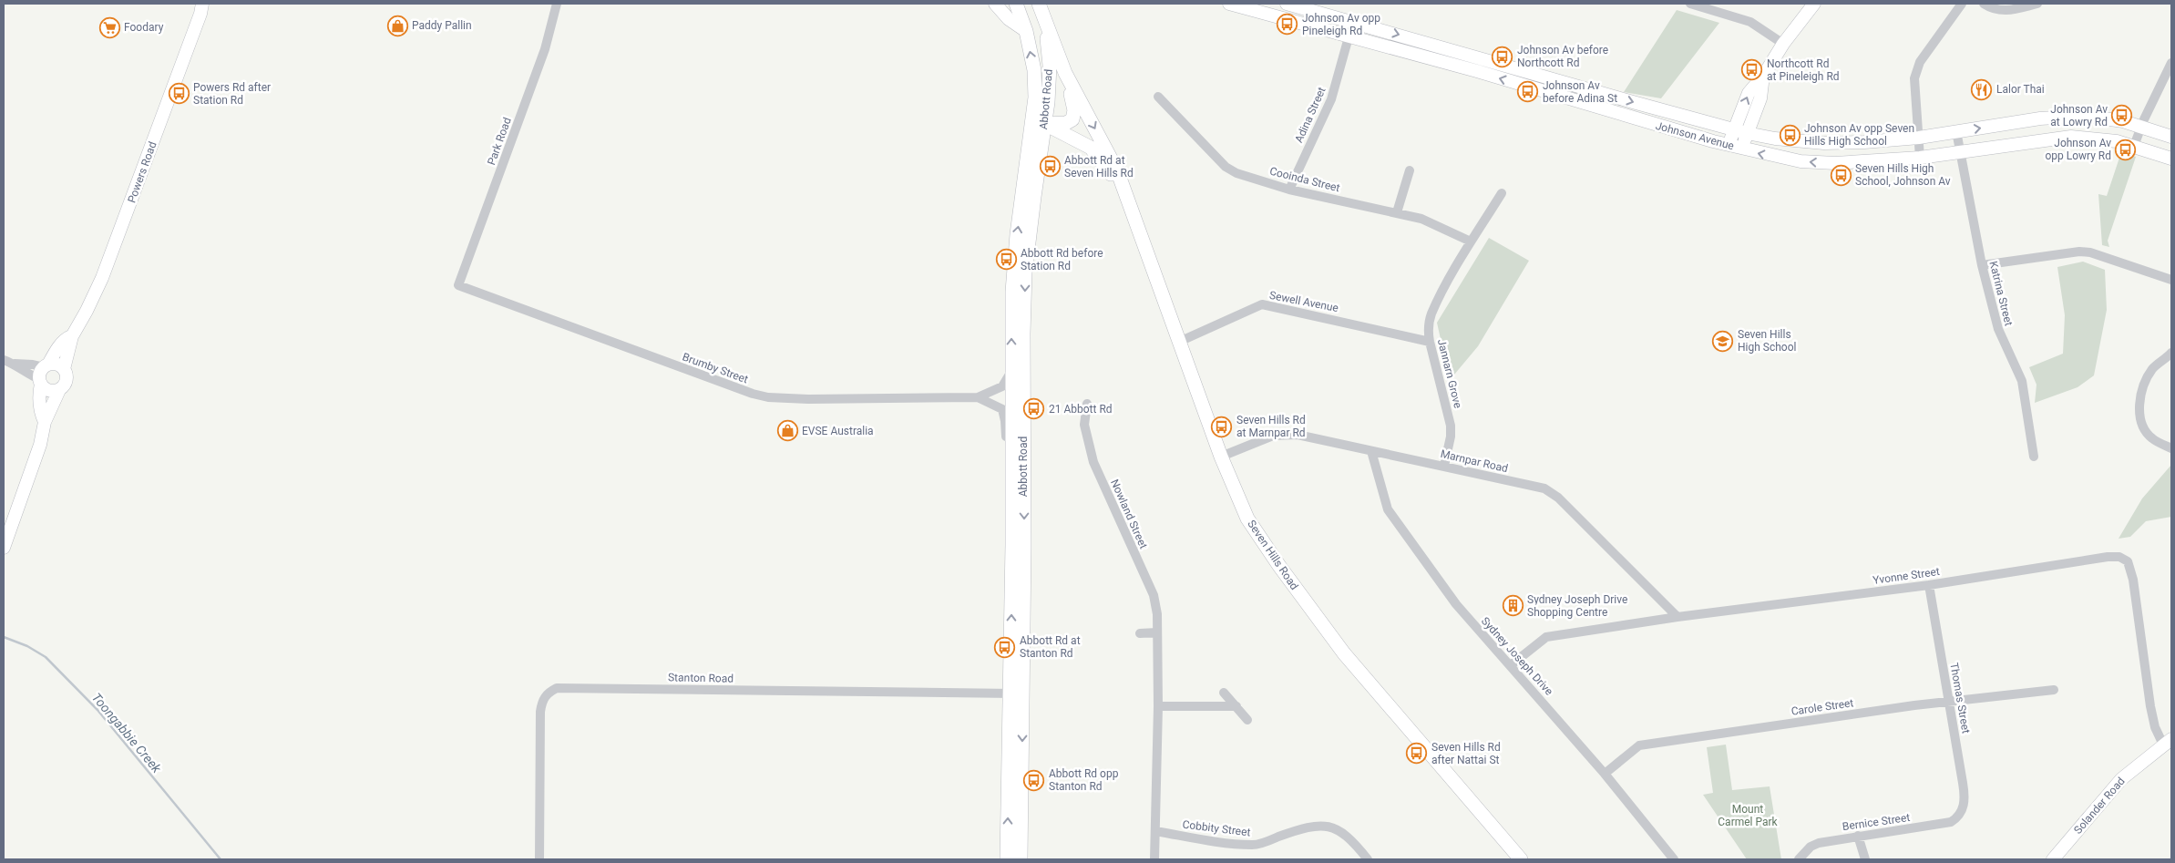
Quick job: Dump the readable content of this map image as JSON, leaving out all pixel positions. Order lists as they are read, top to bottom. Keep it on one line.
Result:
{"streets":{"main road":["Abbott Road","Johnson Avenue","Powers Road","Seven Hills Road","Solander Road"],"street":["Adina Street","Park Road","Cooinda Street","Katrina Street","Sewell Avenue","Brumby Street","Jannarn Grove","Marnpar Road","Nowland Street","Yvonne Street","Sydney Joseph Drive","Stanton Road","Thomas Street","Carole Street","Bernice Street","Cobbity Street"]},"crossings":[["Abbott Road","Brumby Street"],["Abbott Road","Seven Hills Road"],["Abbott Road","Stanton Road"],["Adina Street","Johnson Avenue"],["Adina Street","Cooinda Street"],["Johnson Avenue","Katrina Street"],["Park Road","Brumby Street"],["Cooinda Street","Jannarn Grove"],["Sewell Avenue","Jannarn Grove"],["Sewell Avenue","Seven Hills Road"],["Jannarn Grove","Marnpar Road"],["Marnpar Road","Seven Hills Road"],["Marnpar Road","Yvonne Street"],["Marnpar Road","Sydney Joseph Drive"],["Nowland Street","Cobbity Street"],["Yvonne Street","Sydney Joseph Drive"],["Yvonne Street","Thomas Street"],["Yvonne Street","Solander Road"],["Sydney Joseph Drive","Carole Street"],["Thomas Street","Carole Street"],["Thomas Street","Bernice Street"]],"water":["Toongabbie Creek"],"parks":["Mount Carmel Park"],"places":{"bus stop":["Johnson Av opp Pineleigh Rd","Johnson Av before Northcott Rd","Northcott Rd at Pineleigh Rd","Johnson Av before Adina St","Powers Rd after Station Rd","Johnson Av at Lowry Rd","Johnson Av opp Seven Hills High School","Johnson Av opp Lowry Rd","Abbott Rd at Seven Hills Rd","Seven Hills High School, Johnson Av","Abbott Rd before Station Rd","21 Abbott Rd","Seven Hills Rd at Marnpar Rd","Abbott Rd at Stanton Rd","Seven Hills Rd after Nattai St","Abbott Rd opp Stanton Rd"],"shop":["Paddy Pallin","EVSE Australia"],"supermarket":["Foodary"],"restaurant":["Lalor Thai"],"school or university":["Seven Hills High School"],"building":["Sydney Joseph Drive Shopping Centre"]}}
